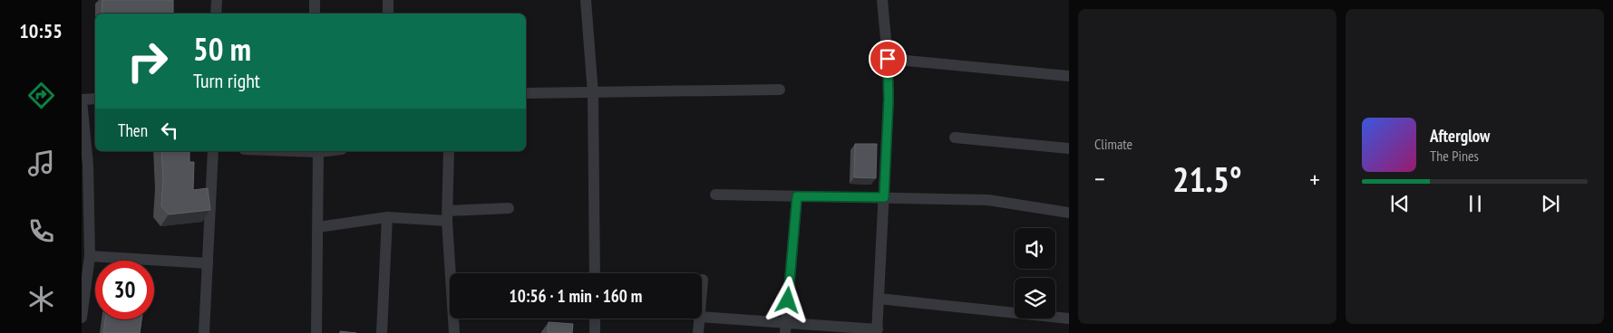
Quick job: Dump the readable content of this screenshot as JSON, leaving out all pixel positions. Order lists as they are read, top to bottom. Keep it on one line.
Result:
{"page":{"tabs":"10:55","tile":"Climate","turn":["50 m","Turn right"],"then":"Then","song":["Afterglow","The Pines"],"heat":["−","21.5°","+"],"limit":"30","trip":"10:56 · 1 min · 160 m"}}
